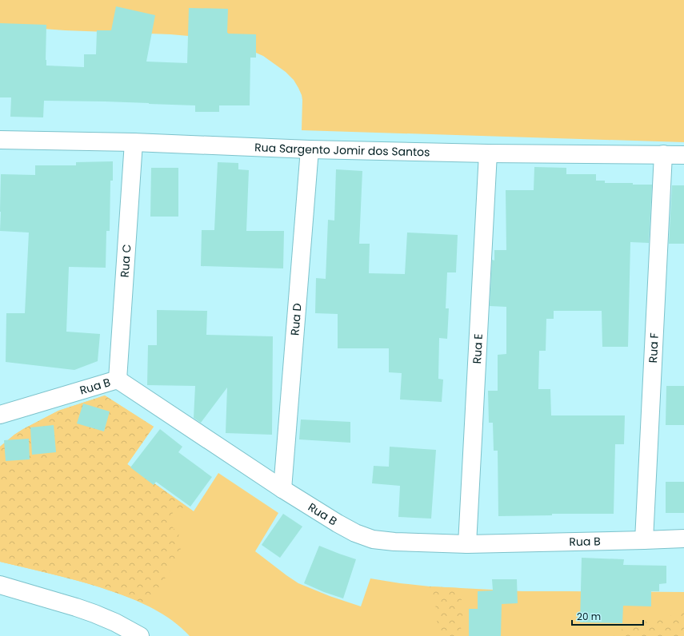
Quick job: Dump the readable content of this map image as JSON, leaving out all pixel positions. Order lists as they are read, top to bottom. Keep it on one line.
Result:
{"streets":{"street":["Rua Sargento Jomir dos Santos","Rua C","Rua D","Rua F","Rua E","Rua B"]},"crossings":[["Rua Sargento Jomir dos Santos","Rua C"],["Rua Sargento Jomir dos Santos","Rua D"],["Rua Sargento Jomir dos Santos","Rua F"],["Rua Sargento Jomir dos Santos","Rua E"],["Rua C","Rua B"],["Rua D","Rua B"],["Rua F","Rua B"],["Rua E","Rua B"]],"scale_bar":"20 m"}
